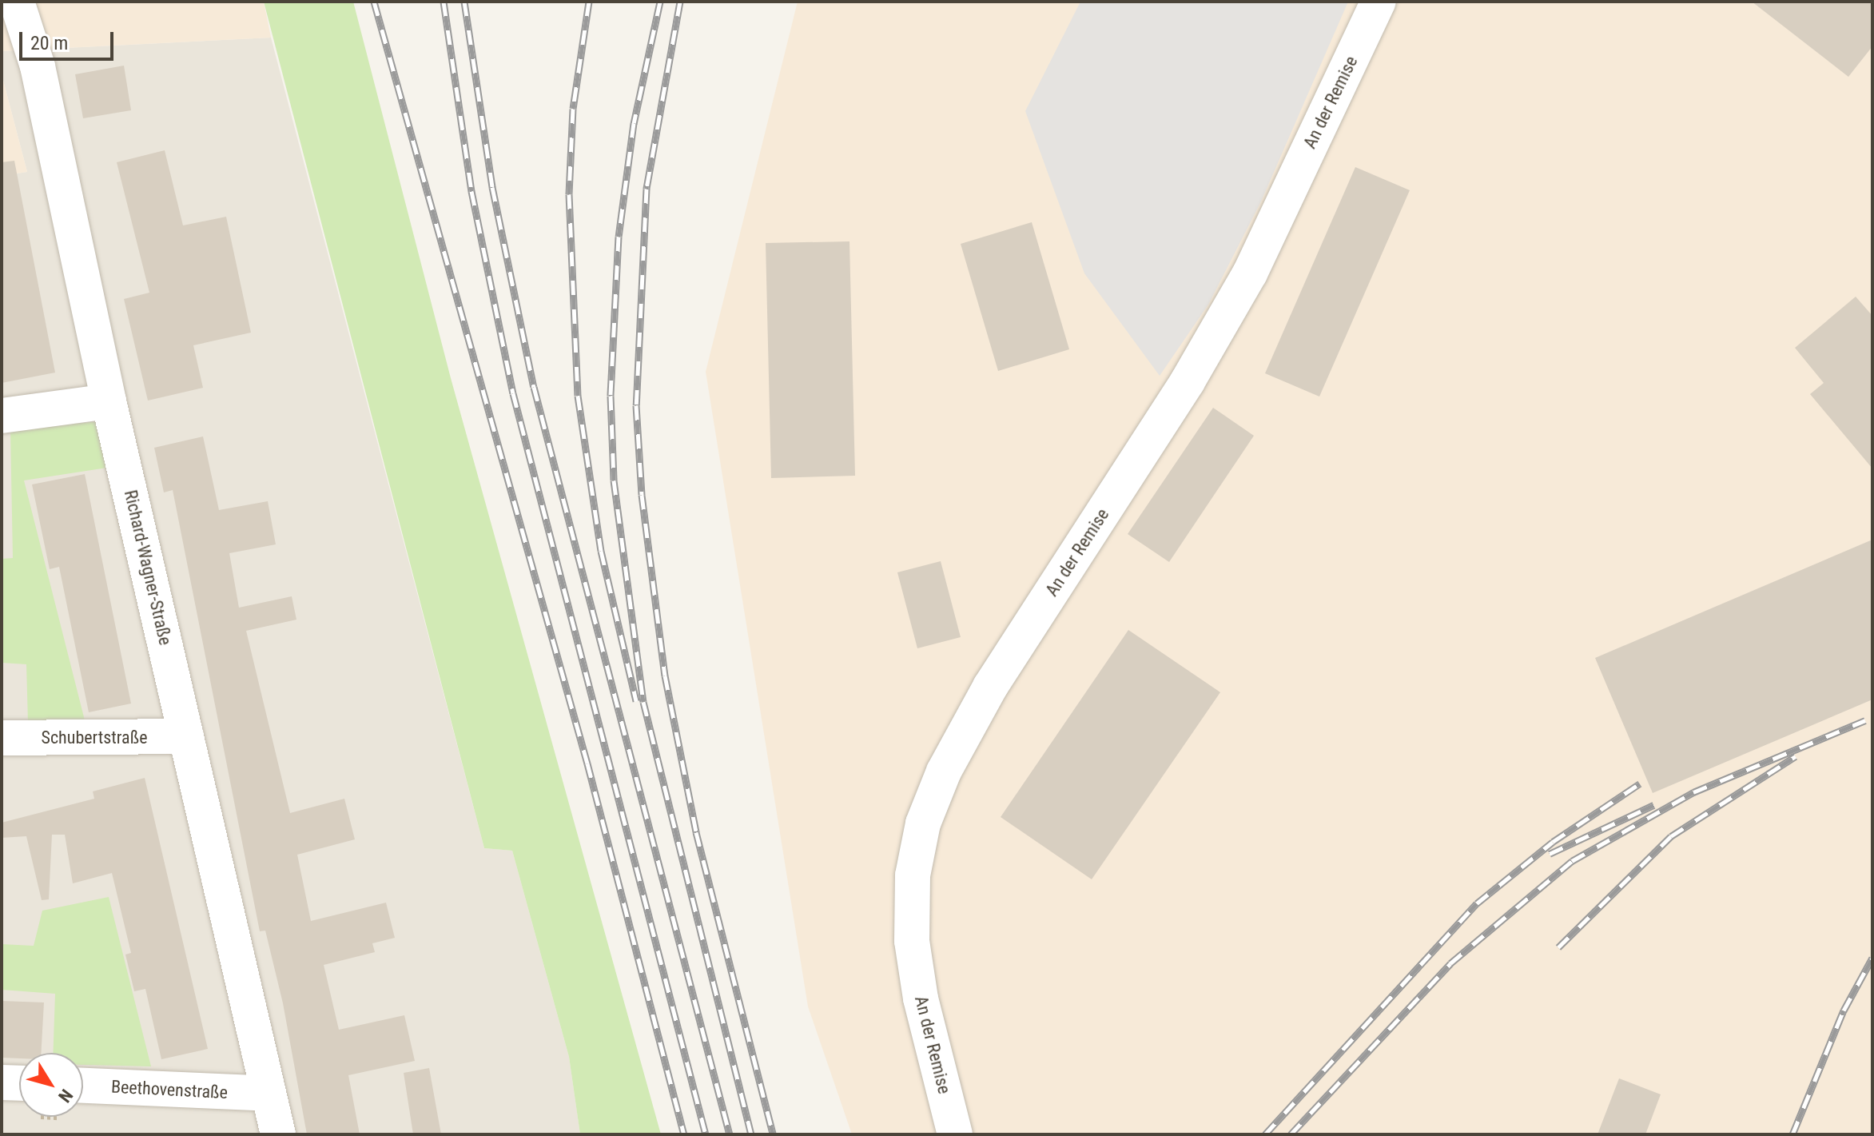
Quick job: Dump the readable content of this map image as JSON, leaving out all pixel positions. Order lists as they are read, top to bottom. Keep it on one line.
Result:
{"streets":{"street":["An der Remise","Richard-Wagner-Straße","Schubertstraße","Beethovenstraße"]},"crossings":[["Richard-Wagner-Straße","Schubertstraße"],["Richard-Wagner-Straße","Beethovenstraße"]],"scale_bar":"20 m","north":"bottom right"}
